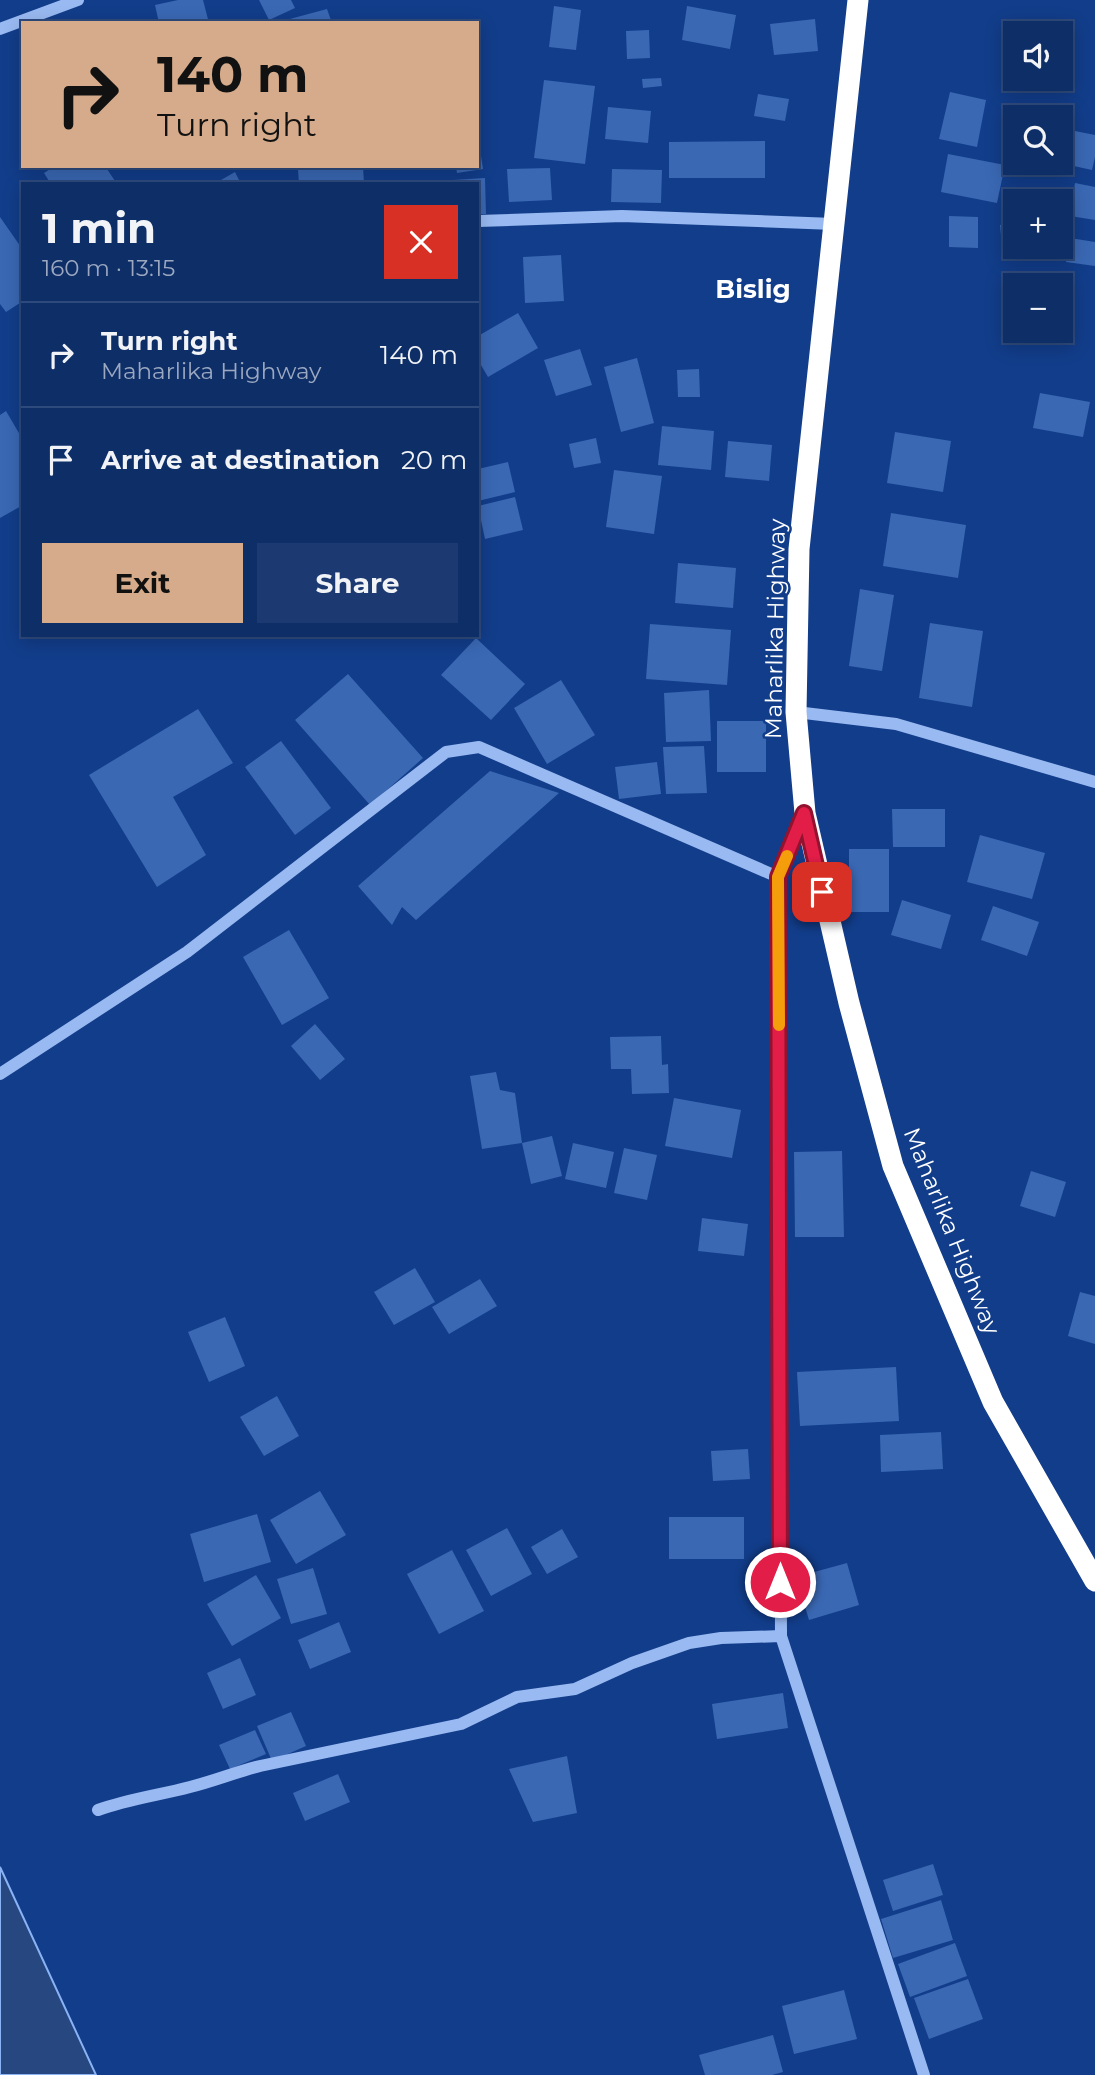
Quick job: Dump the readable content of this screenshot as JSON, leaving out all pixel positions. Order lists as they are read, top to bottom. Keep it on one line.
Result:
{"streets":{"highway":["Maharlika Highway"]},"districts":["Bislig"],"page":{"map_buttons":["+","−"],"turn":["140 m","Turn right"],"heading":["1 min","160 m · 13:15"],"list":[{"name":"Turn right","note":"Maharlika Highway","value":"140 m"},{"name":"Arrive at destination","value":"20 m"}],"buttons":["Exit","Share"]}}
